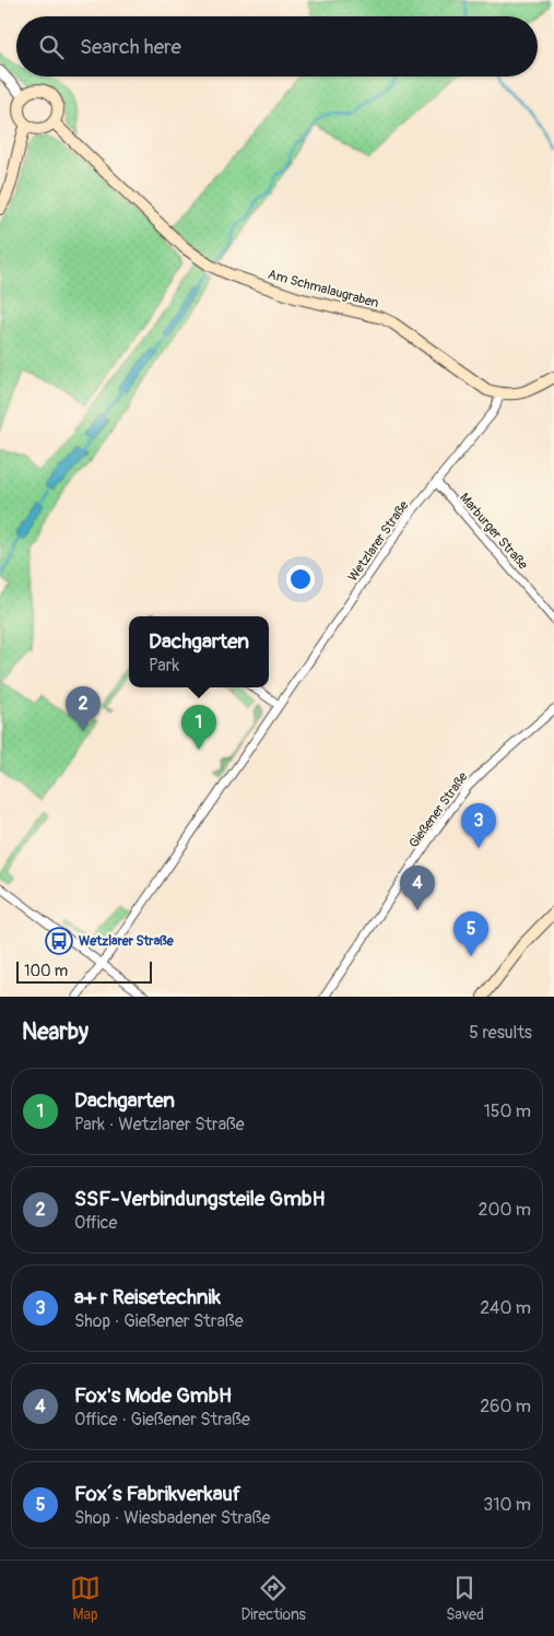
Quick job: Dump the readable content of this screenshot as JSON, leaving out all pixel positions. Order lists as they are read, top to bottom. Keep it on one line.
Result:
{"streets":{"main road":["Am Schmalaugraben"],"street":["Marburger Straße","Wetzlarer Straße","Gießener Straße"]},"crossings":[["Am Schmalaugraben","Wetzlarer Straße"],["Marburger Straße","Wetzlarer Straße"]],"places":{"bus stop":["Wetzlarer Straße"]},"scale_bar":"100 m","page":{"search":"Search here","popup":["Dachgarten","Park"],"pins":["2","1","3","4","5"],"scale":"100 m","heading":["Nearby","5 results"],"list":[{"mark":"1","name":"Dachgarten","note":"Park · Wetzlarer Straße","value":"150 m"},{"mark":"2","name":"SSF-Verbindungsteile GmbH","note":"Office","value":"200 m"},{"mark":"3","name":"a+ r Reisetechnik","note":"Shop · Gießener Straße","value":"240 m"},{"mark":"4","name":"Fox's Mode GmbH","note":"Office · Gießener Straße","value":"260 m"},{"mark":"5","name":"Fox´s Fabrikverkauf","note":"Shop · Wiesbadener Straße","value":"310 m"}],"nav":["Map","Directions","Saved"]}}
